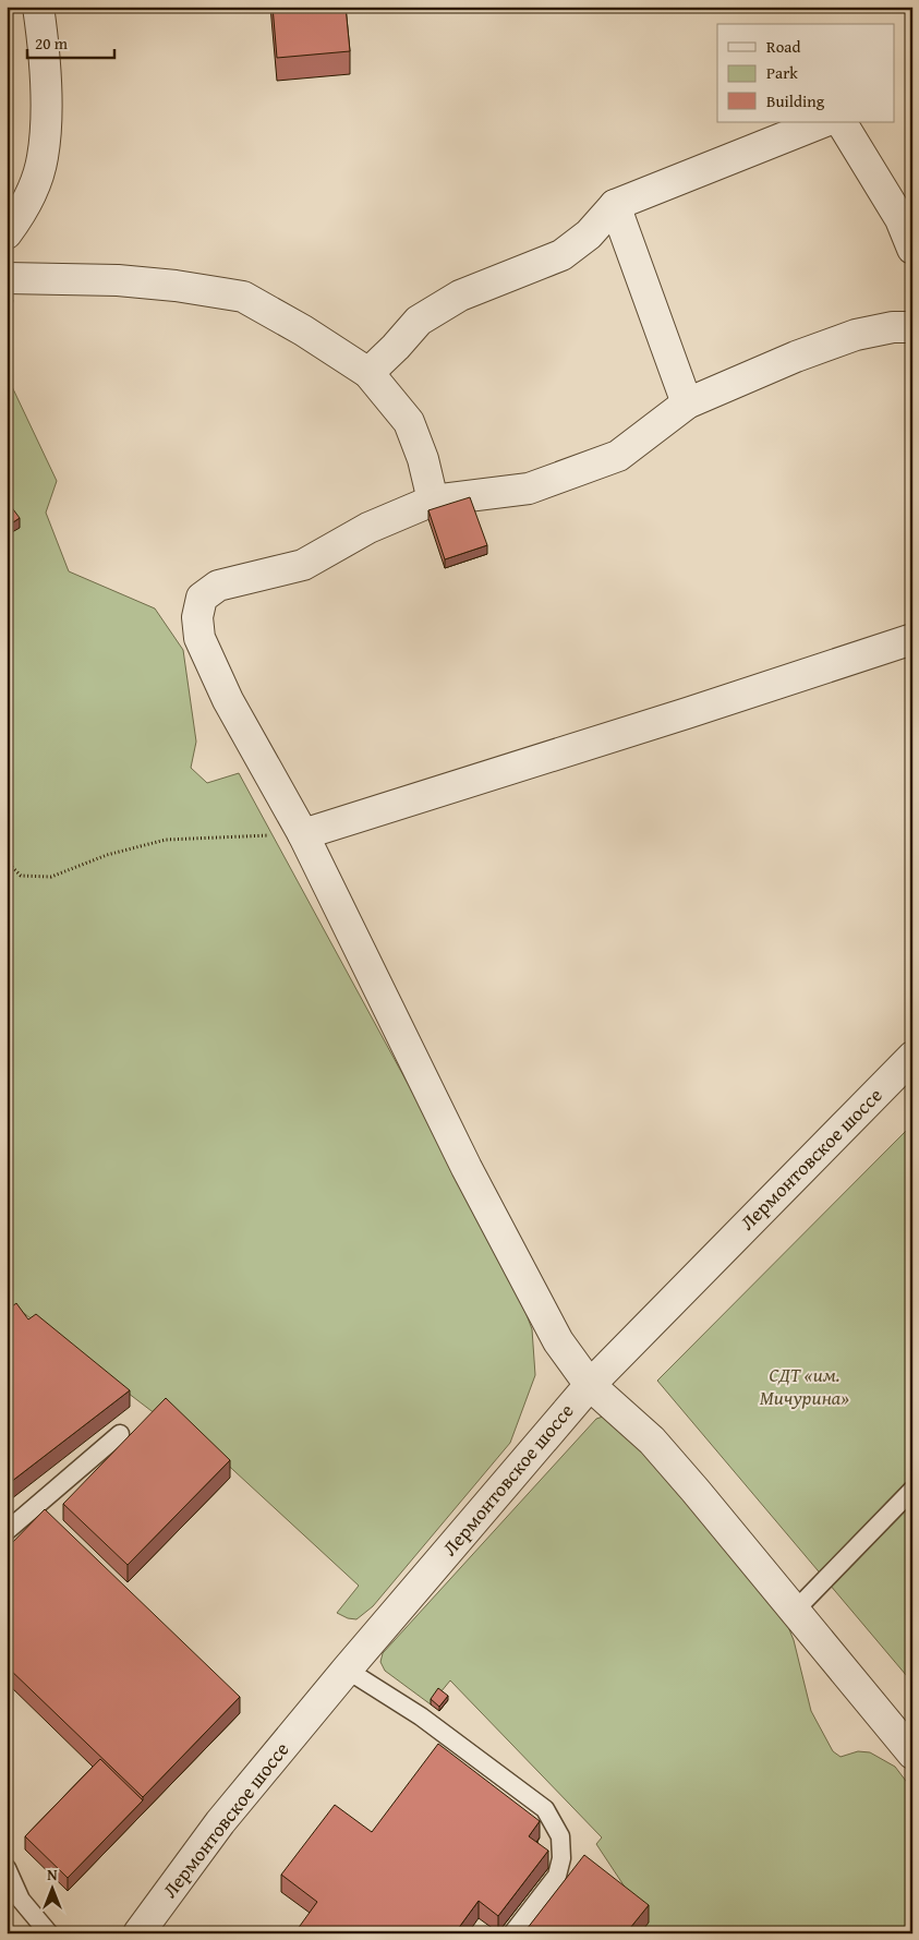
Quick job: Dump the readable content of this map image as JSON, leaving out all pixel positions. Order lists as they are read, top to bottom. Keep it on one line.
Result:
{"streets":{"street":["Лермонтовское шоссе"]},"parks":["СДТ «им. Мичурина»"],"legend":["Road","Park","Building"],"scale_bar":"20 m","north":"top"}
